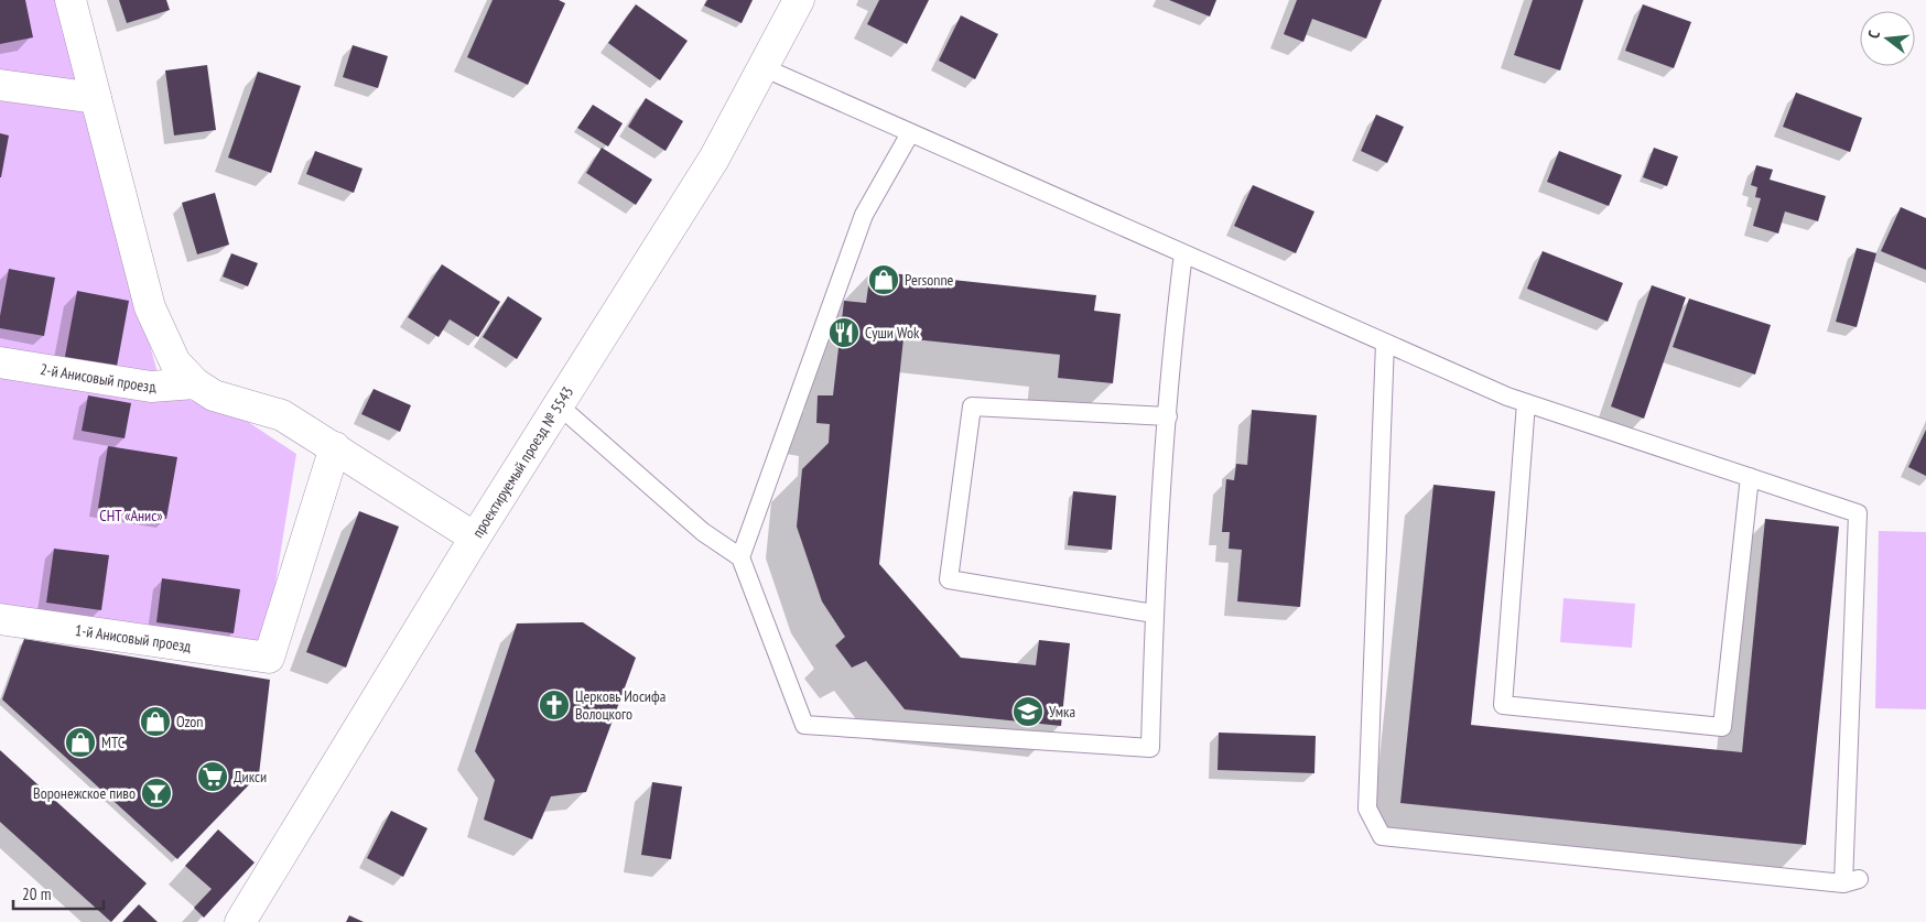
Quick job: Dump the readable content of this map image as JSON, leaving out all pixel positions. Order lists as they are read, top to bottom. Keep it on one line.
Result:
{"streets":{"street":["2-й Анисовый проезд","проектируемый проезд № 5543","1-й Анисовый проезд"]},"parks":["СНТ «Анис»"],"places":{"shop":["Personne","Ozon","МТС"],"restaurant":["Суши Wok"],"church":["Церковь Иосифа Волоцкого"],"school or university":["Умка"],"supermarket":["Дикси"],"bar":["Воронежское пиво"]},"scale_bar":"20 m","north":"left"}
